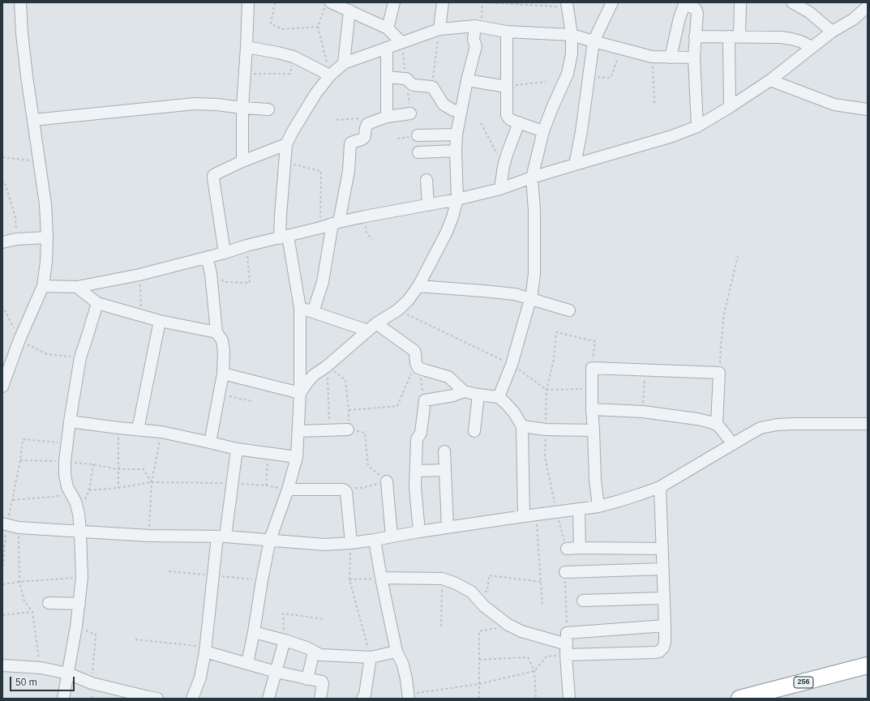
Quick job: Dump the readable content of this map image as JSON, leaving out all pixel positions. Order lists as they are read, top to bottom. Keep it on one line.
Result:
{"streets":{"highway":["256"]},"scale_bar":"50 m"}
